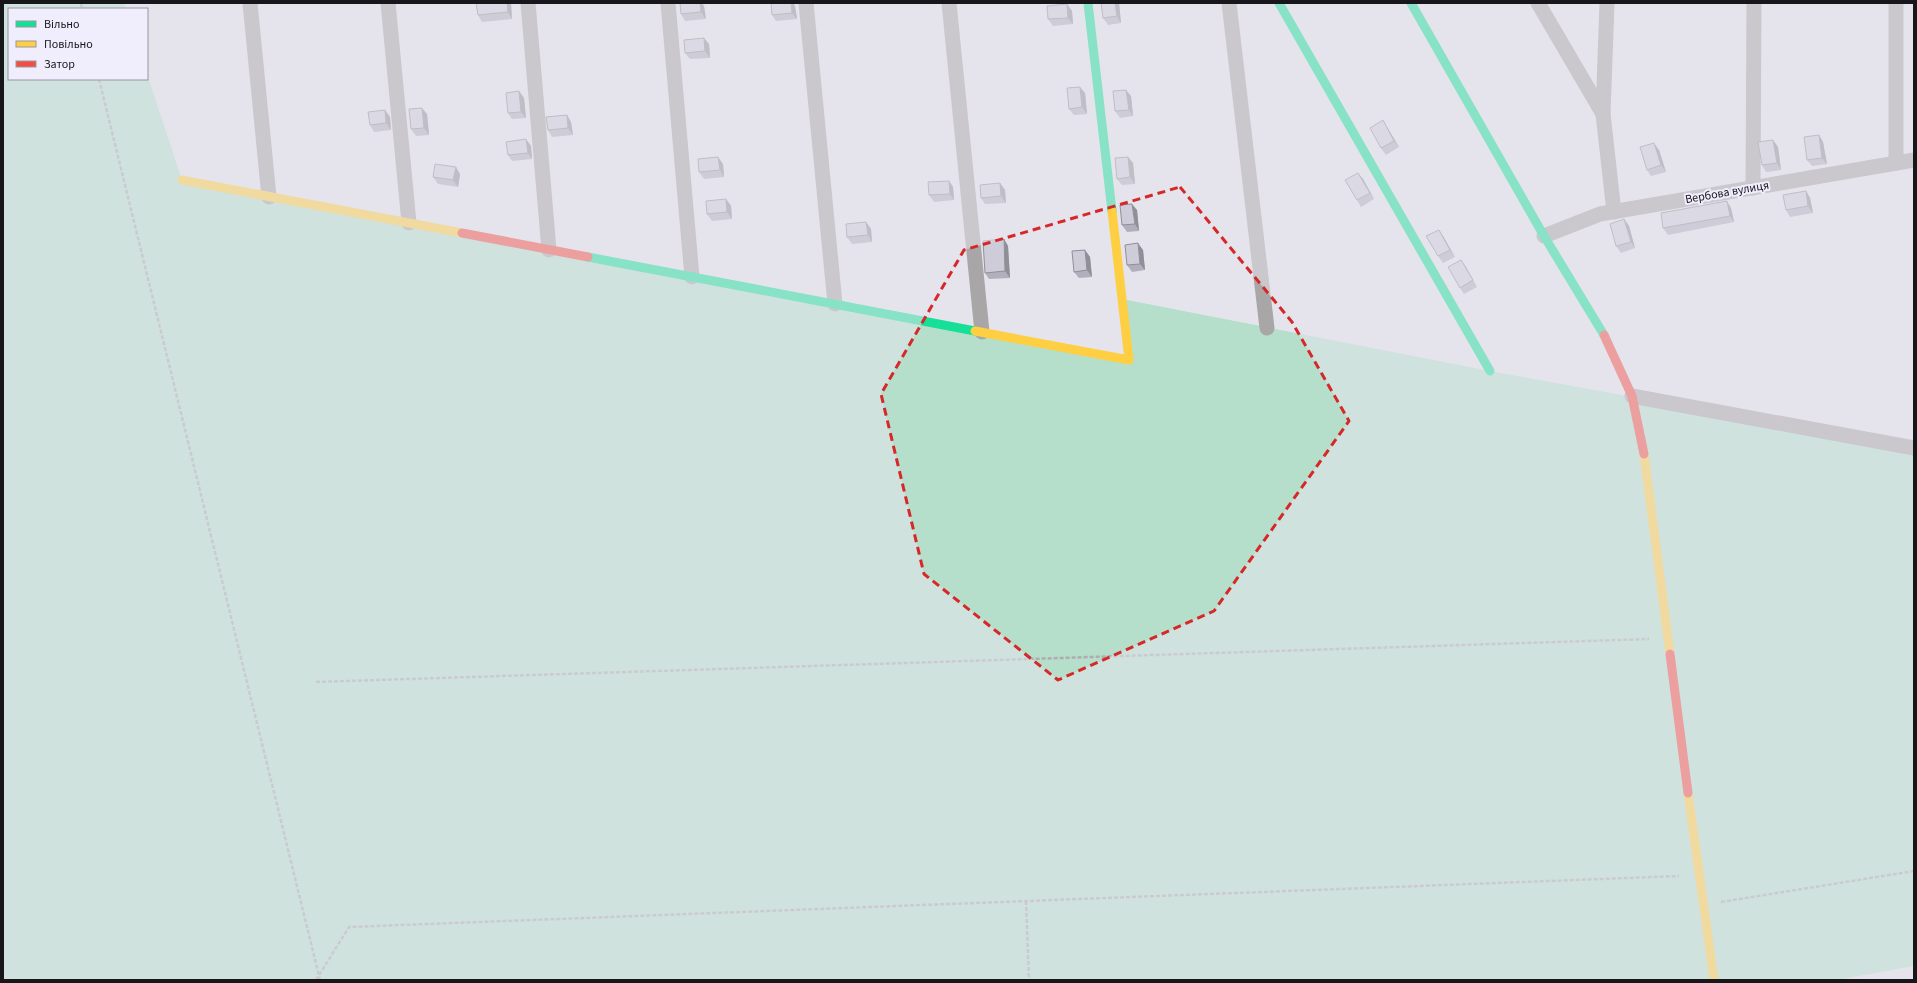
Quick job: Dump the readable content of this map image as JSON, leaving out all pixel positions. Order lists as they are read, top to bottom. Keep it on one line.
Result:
{"streets":{"street":["Вербова вулиця"]},"legend":["Вільно","Повільно","Затор"]}
